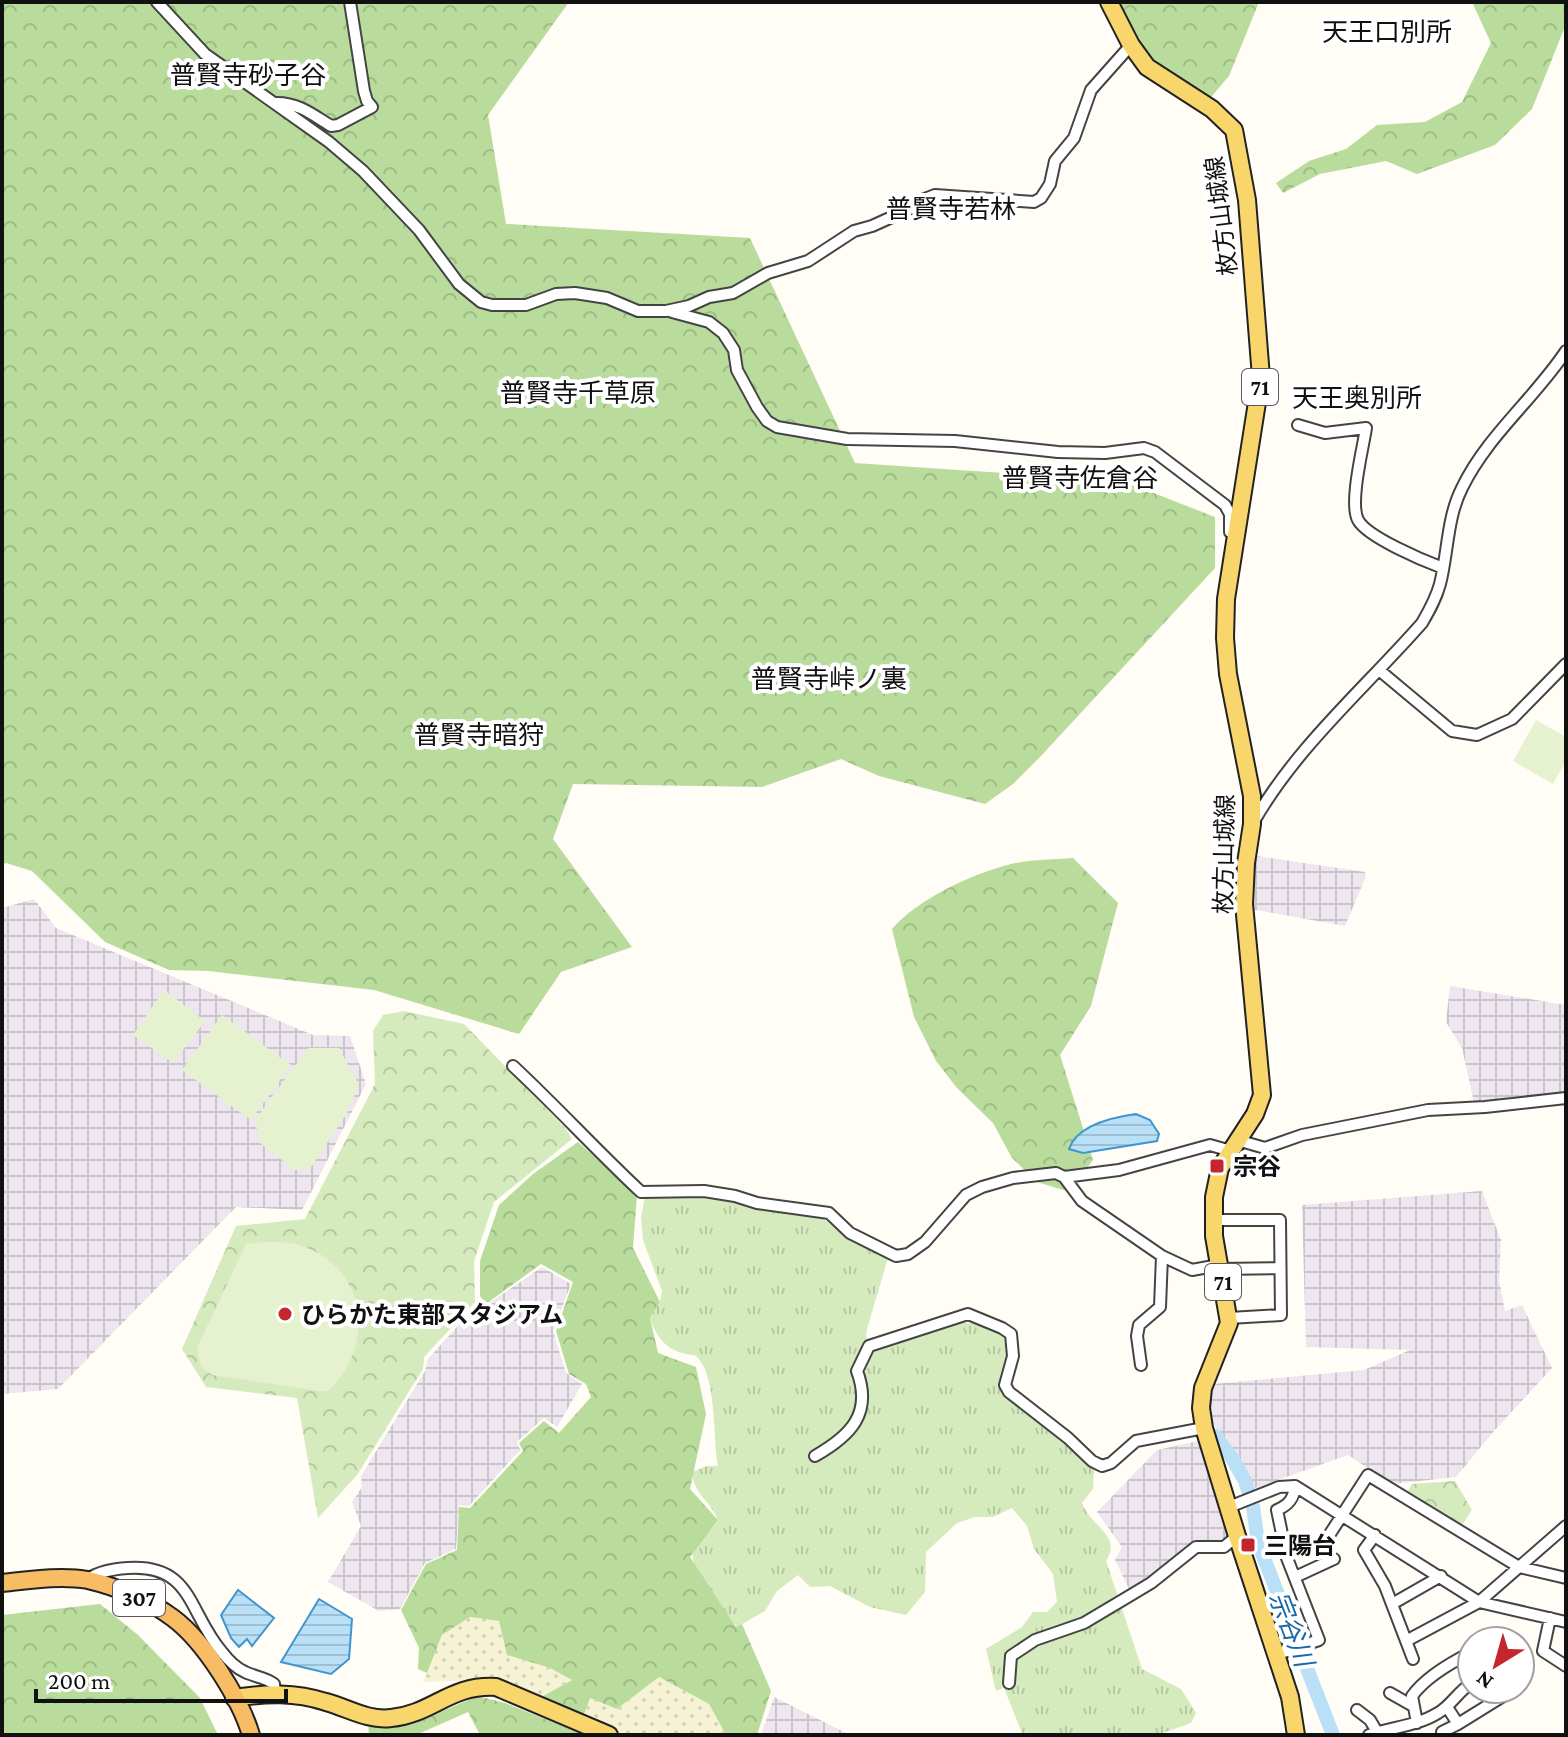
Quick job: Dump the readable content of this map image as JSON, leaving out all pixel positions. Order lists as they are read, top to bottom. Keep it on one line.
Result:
{"streets":{"highway":["307"],"main road":["枚方山城線","71"]},"districts":["天王口別所","普賢寺砂子谷","普賢寺若林","普賢寺千草原","天王奥別所","普賢寺佐倉谷","普賢寺峠ノ裏","普賢寺暗狩"],"water":["宗谷川"],"places":{"transit":["宗谷","三陽台"],"other":["ひらかた東部スタジアム"]},"scale_bar":"200 m","north":"bottom left"}
